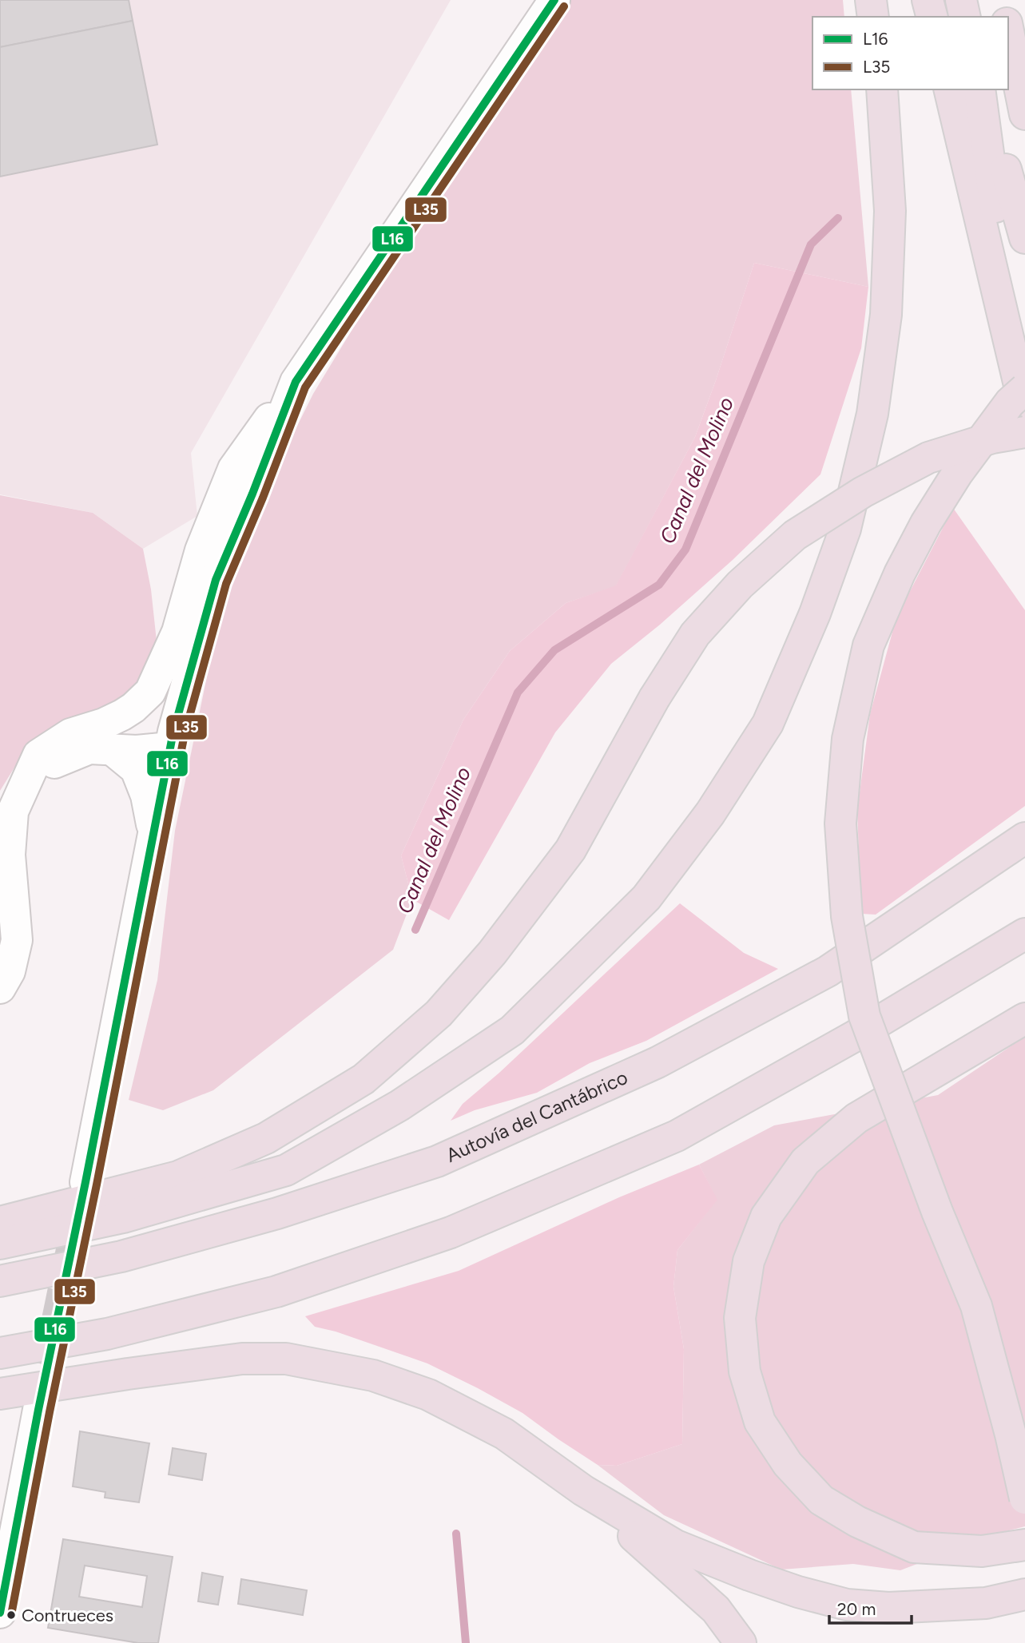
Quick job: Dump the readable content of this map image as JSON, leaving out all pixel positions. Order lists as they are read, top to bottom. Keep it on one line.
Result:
{"streets":{"highway":["Autovía del Cantábrico"]},"water":["Canal del Molino"],"places":["Contrueces"],"lines":["transit line L16","transit line L35"],"legend":["L16","L35"],"scale_bar":"20 m"}
